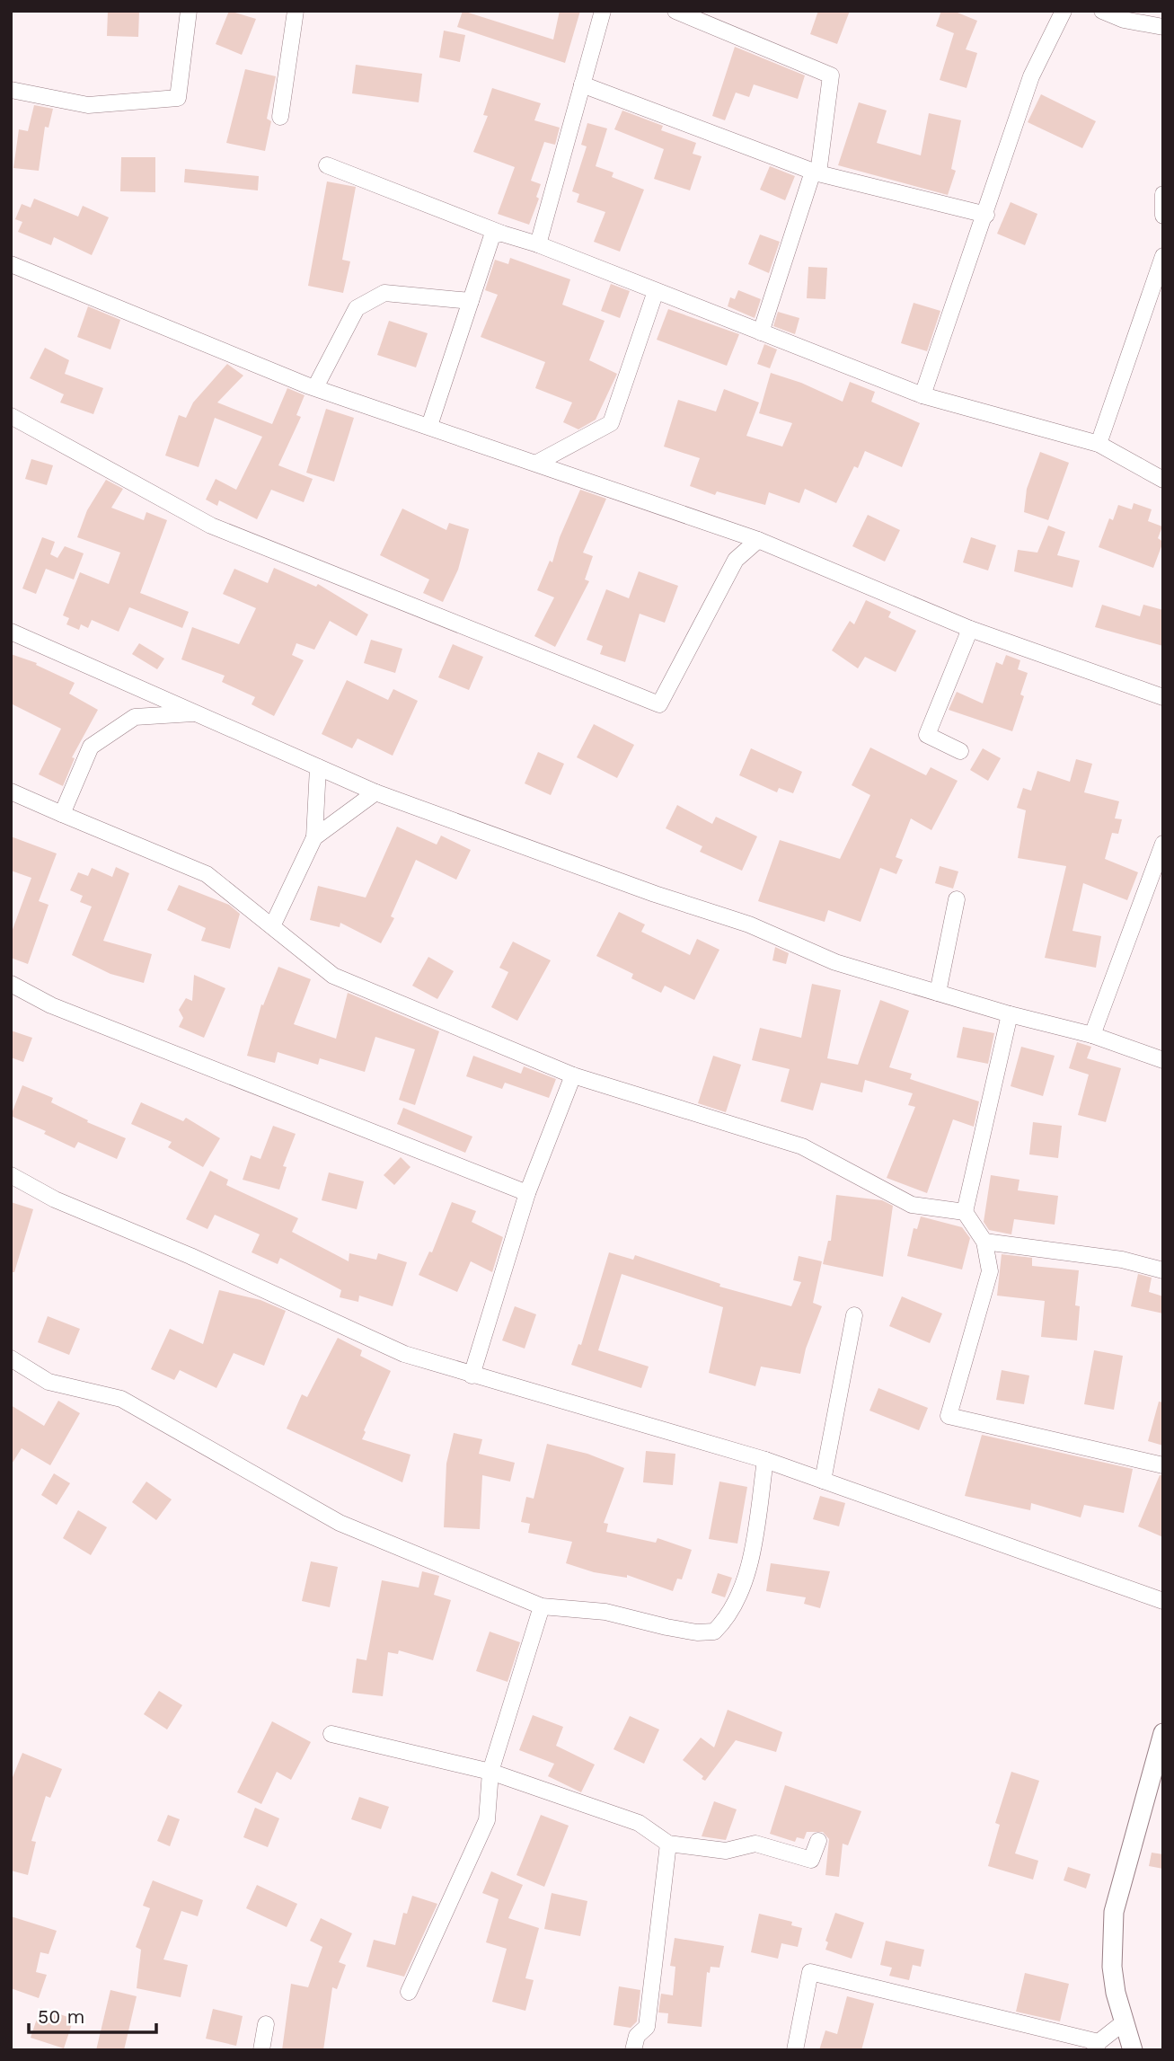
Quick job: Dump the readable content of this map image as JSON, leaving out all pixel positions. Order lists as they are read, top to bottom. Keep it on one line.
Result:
{"scale_bar":"50 m"}
